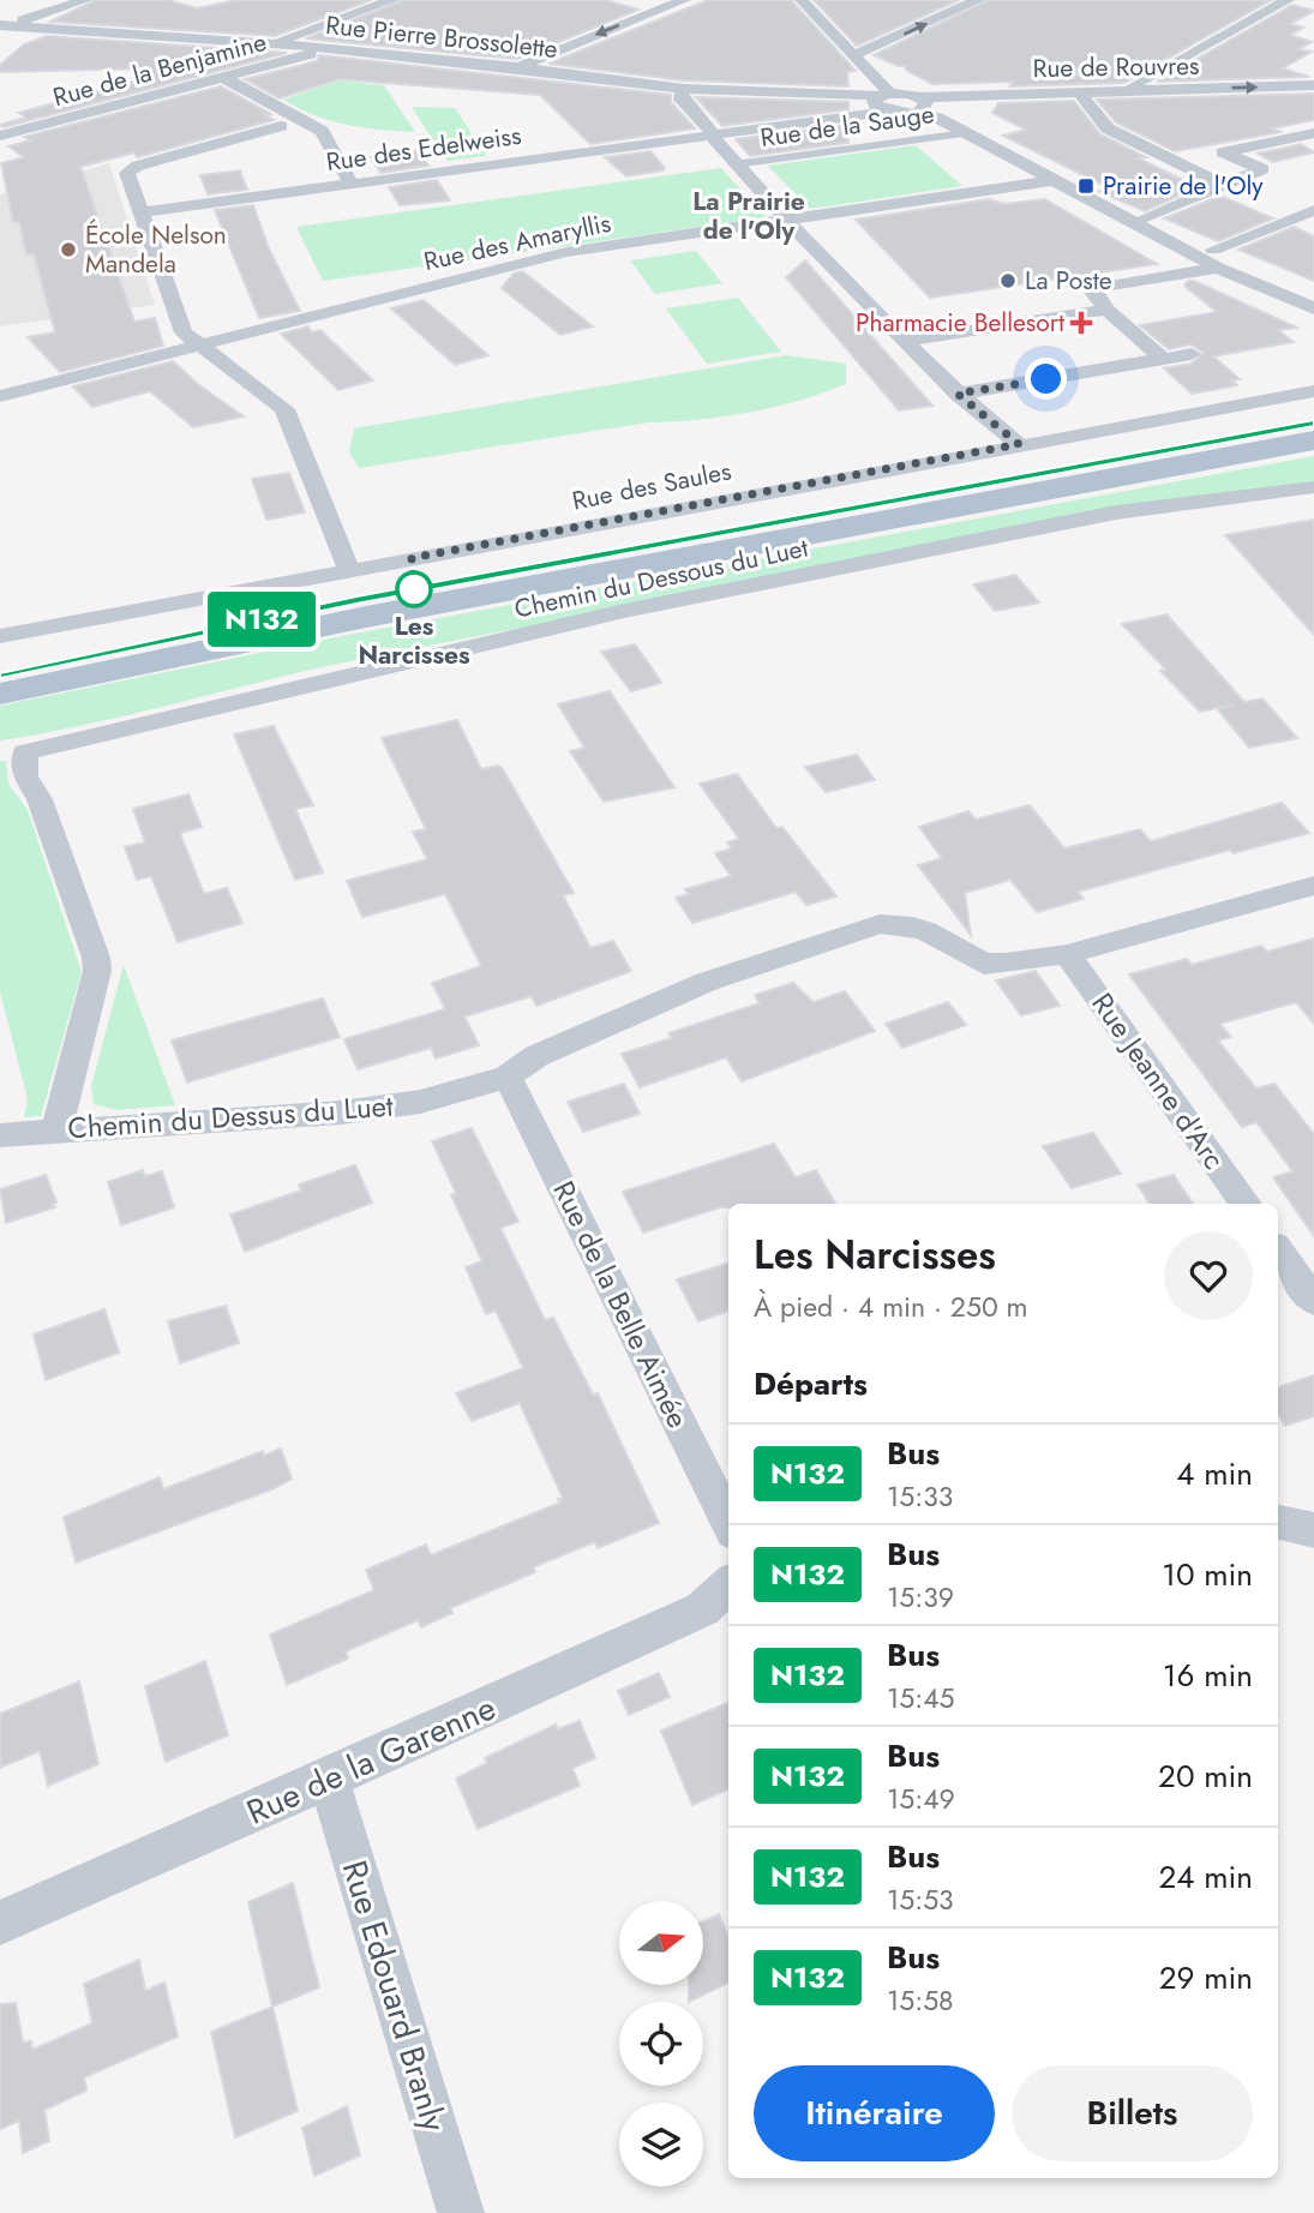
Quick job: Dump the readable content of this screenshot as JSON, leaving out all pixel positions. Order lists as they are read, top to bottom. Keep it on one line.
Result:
{"streets":{"street":["Rue Pierre Brossolette","Rue de Rouvres","Rue de la Benjamine","Rue de la Sauge","Rue des Edelweiss","Rue des Amaryllis","Rue des Saules","Chemin du Dessous du Luet","Rue Jeanne d'Arc","Chemin du Dessus du Luet","Rue de la Belle Aimée","Rue de la Garenne","Rue Edouard Branly"]},"crossings":[["Rue Pierre Brossolette","Rue de la Benjamine"],["Rue Pierre Brossolette","Rue des Edelweiss"],["Rue de Rouvres","Rue des Edelweiss"],["Chemin du Dessous du Luet","Chemin du Dessus du Luet"],["Rue Jeanne d'Arc","Chemin du Dessus du Luet"],["Chemin du Dessus du Luet","Rue de la Belle Aimée"],["Rue de la Garenne","Rue Edouard Branly"]],"districts":["La Prairie de l'Oly"],"places":{"transit":["Prairie de l'Oly"],"other":["École Nelson Mandela","La Poste","Les Narcisses"],"health":["Pharmacie Bellesort"]},"lines":["bus line N132"],"north":"right","page":{"on_map":"N132","heading":[["Les Narcisses","À pied · 4 min · 250 m"],"Départs"],"list":[{"mark":"N132","name":"Bus","note":"15:33","value":"4 min"},{"mark":"N132","name":"Bus","note":"15:39","value":"10 min"},{"mark":"N132","name":"Bus","note":"15:45","value":"16 min"},{"mark":"N132","name":"Bus","note":"15:49","value":"20 min"},{"mark":"N132","name":"Bus","note":"15:53","value":"24 min"},{"mark":"N132","name":"Bus","note":"15:58","value":"29 min"}],"buttons":["Itinéraire","Billets"]}}
